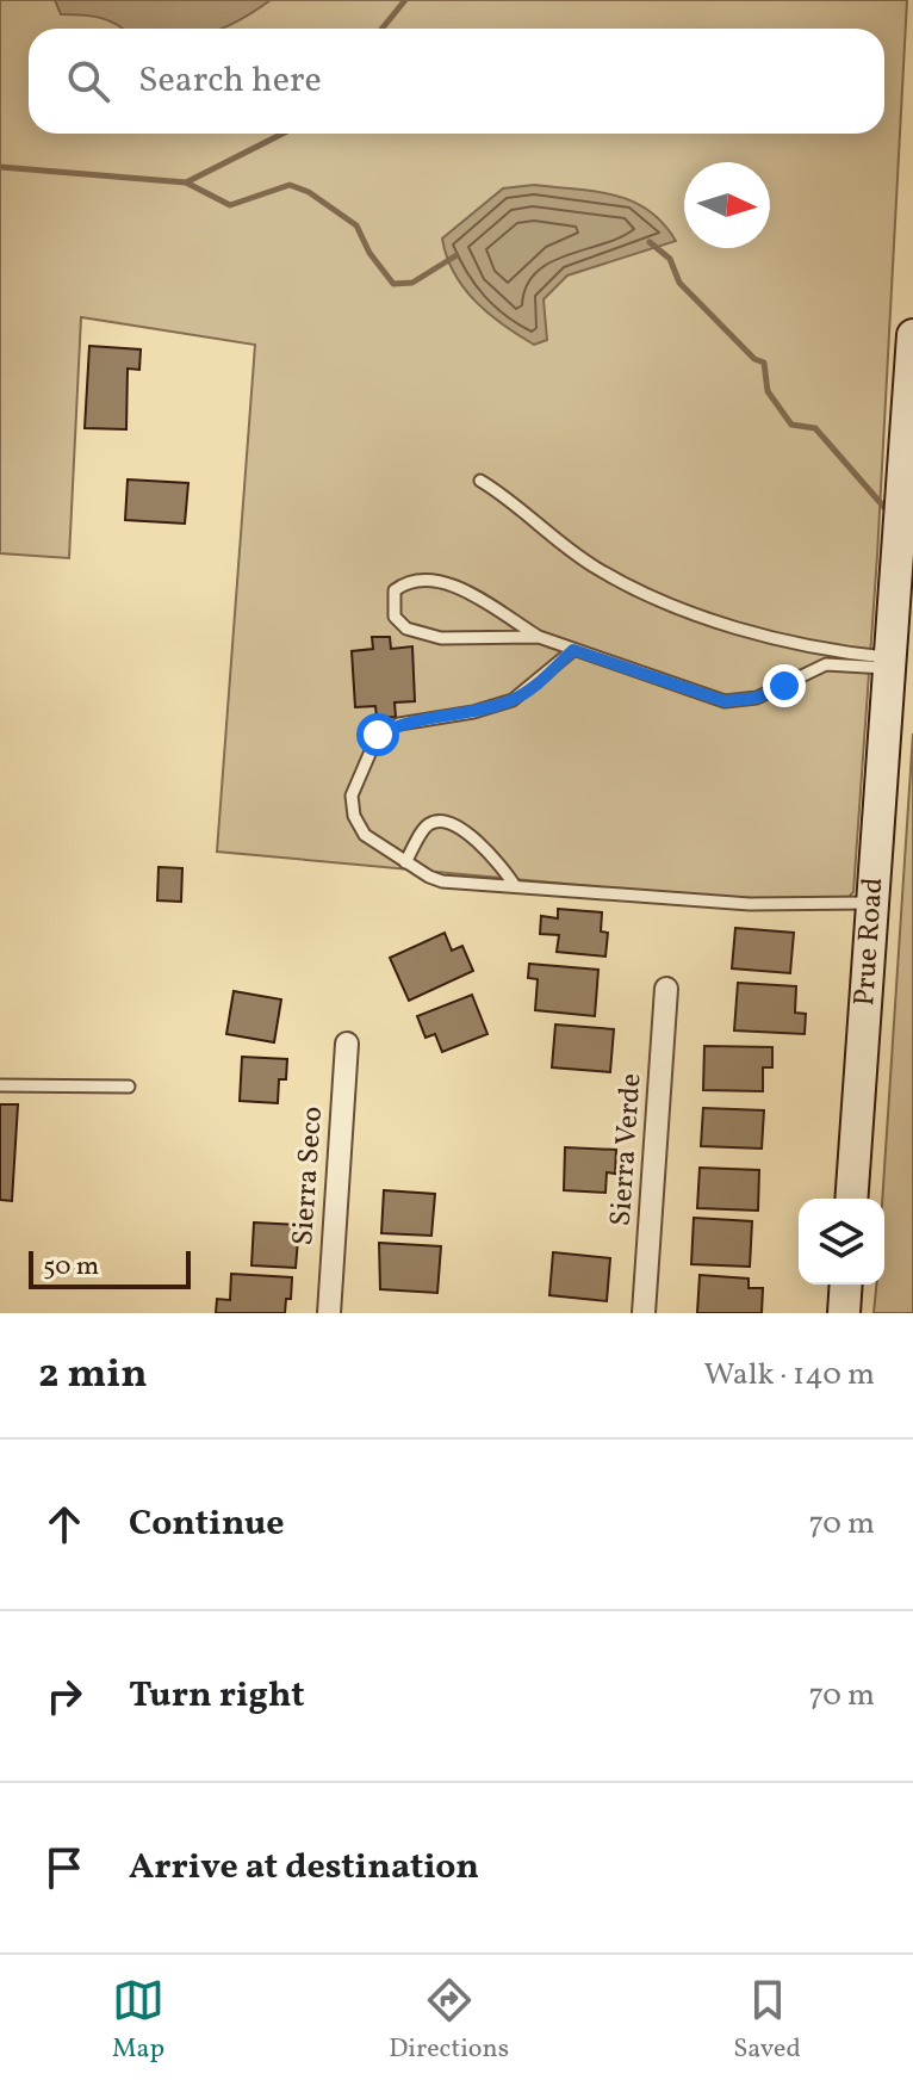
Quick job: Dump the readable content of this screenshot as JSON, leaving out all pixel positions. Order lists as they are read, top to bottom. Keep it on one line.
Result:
{"streets":{"main road":["Prue Road"],"street":["Sierra Verde","Sierra Seco"]},"scale_bar":"50 m","north":"right","page":{"search":"Search here","scale":"50 m","heading":["2 min","Walk · 140 m"],"list":[["Continue","70 m"],["Turn right","70 m"],"Arrive at destination"],"nav":["Map","Directions","Saved"]}}
